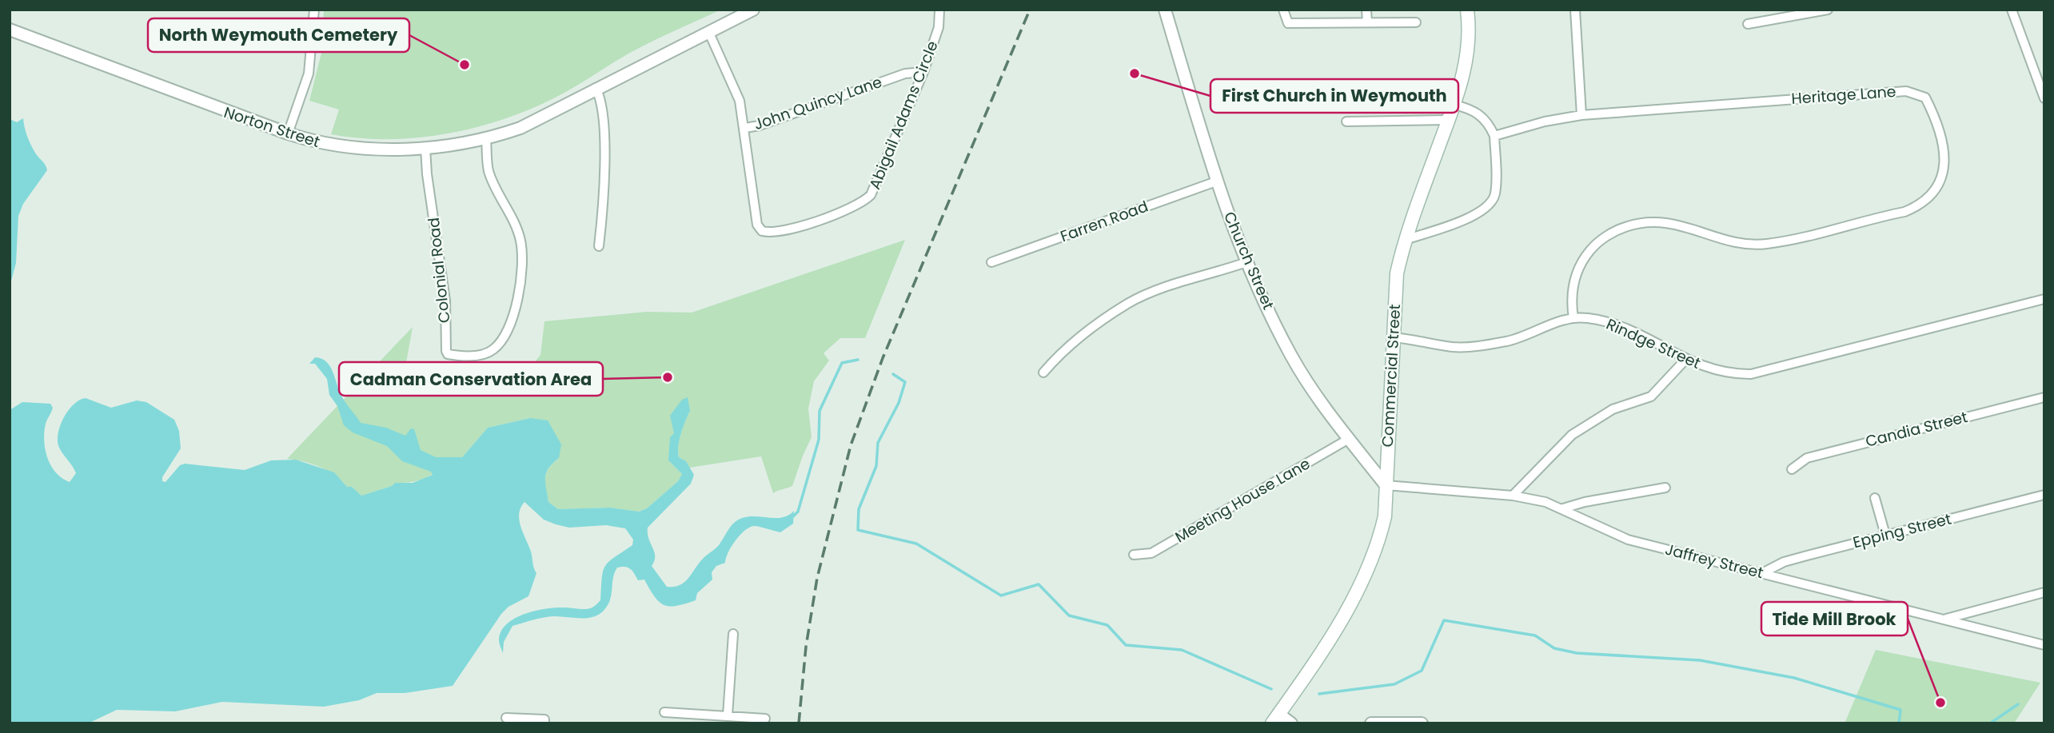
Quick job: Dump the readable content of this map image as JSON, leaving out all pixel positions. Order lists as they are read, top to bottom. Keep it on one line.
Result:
{"streets":{"main road":["Commercial Street"],"street":["Heritage Lane","John Quincy Lane","Abigail Adams Circle","Norton Street","Farren Road","Church Street","Colonial Road","Rindge Street","Candia Street","Meeting House Lane","Epping Street","Jaffrey Street"]},"crossings":[["Heritage Lane","Rindge Street"],["John Quincy Lane","Abigail Adams Circle"],["Abigail Adams Circle","Norton Street"],["Norton Street","Colonial Road"],["Farren Road","Church Street"],["Church Street","Commercial Street"],["Church Street","Meeting House Lane"],["Church Street","Jaffrey Street"],["Rindge Street","Commercial Street"],["Commercial Street","Jaffrey Street"],["Epping Street","Jaffrey Street"]],"places":["North Weymouth Cemetery","First Church in Weymouth","Cadman Conservation Area","Tide Mill Brook"]}
